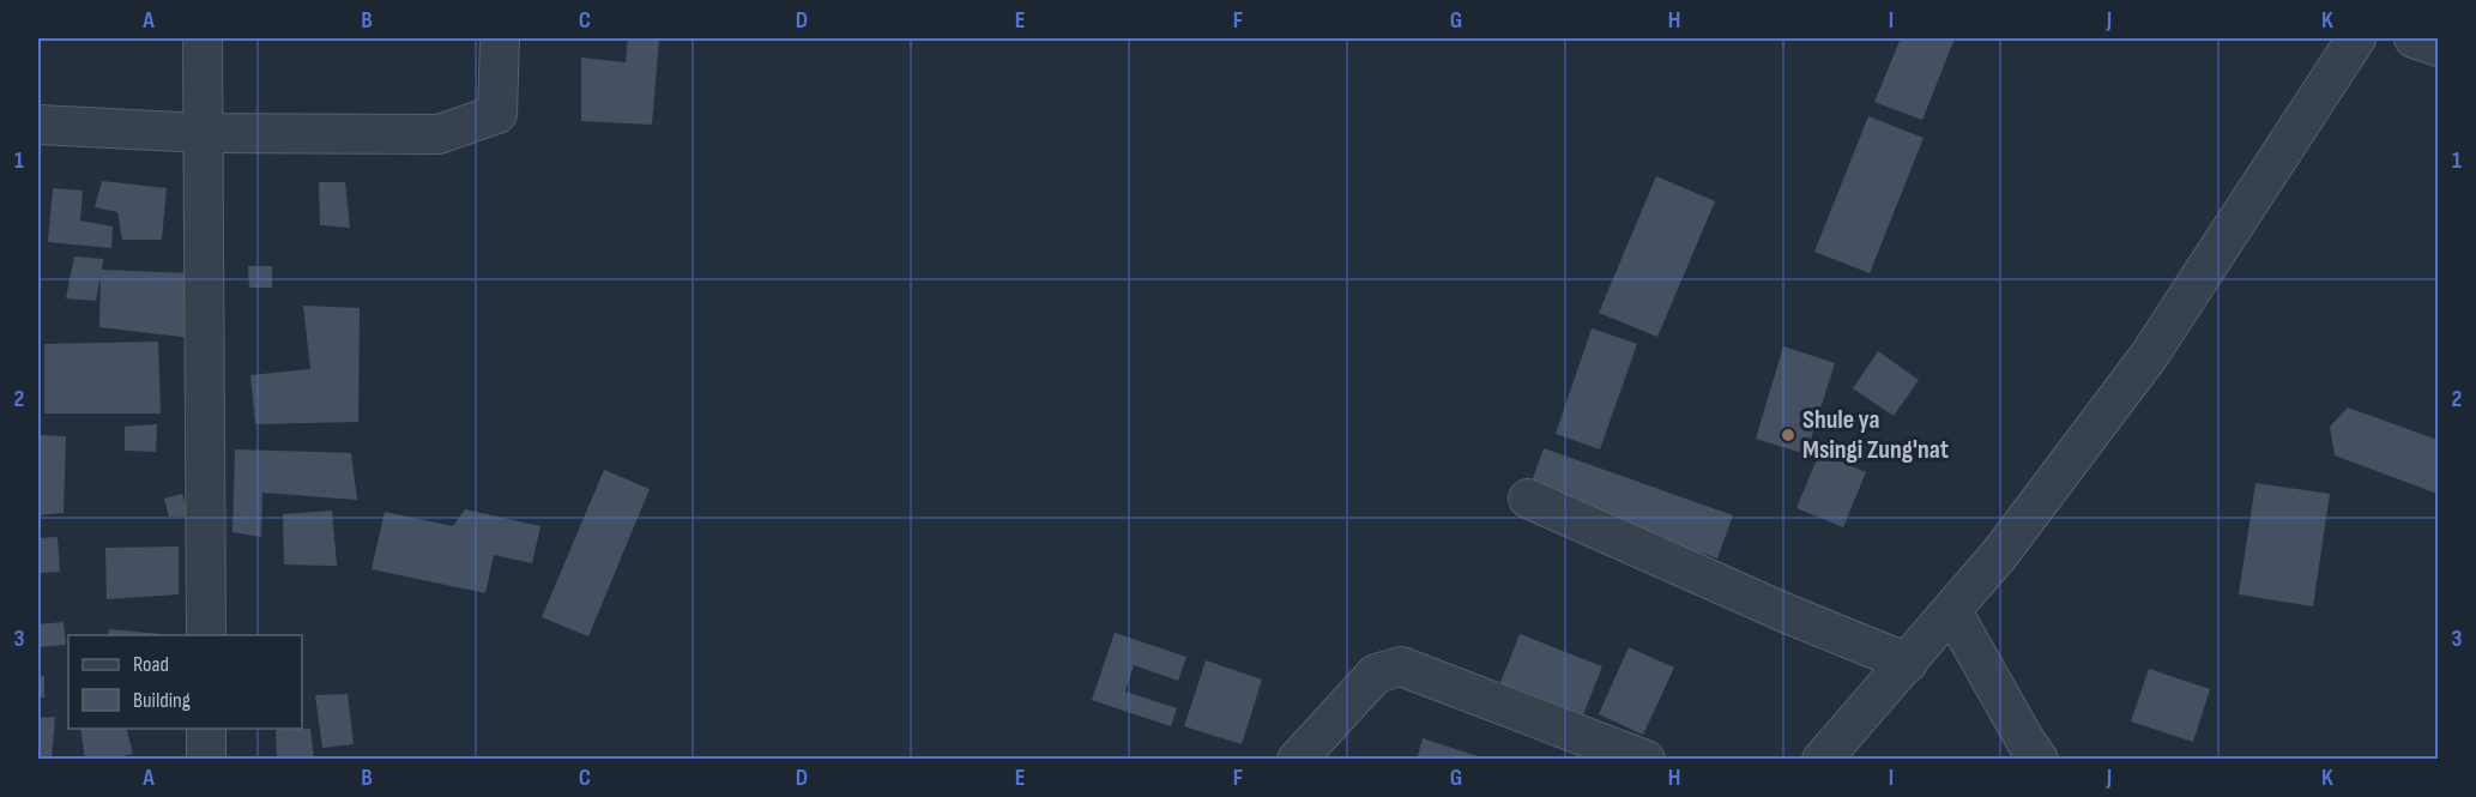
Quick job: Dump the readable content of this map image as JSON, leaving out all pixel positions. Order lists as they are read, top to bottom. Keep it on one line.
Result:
{"places":["Shule ya Msingi Zung'nat"],"legend":["Road","Building"],"grid":{"columns":["A","B","C","D","E","F","G","H","I","J","K"],"rows":["1","2","3"]}}
